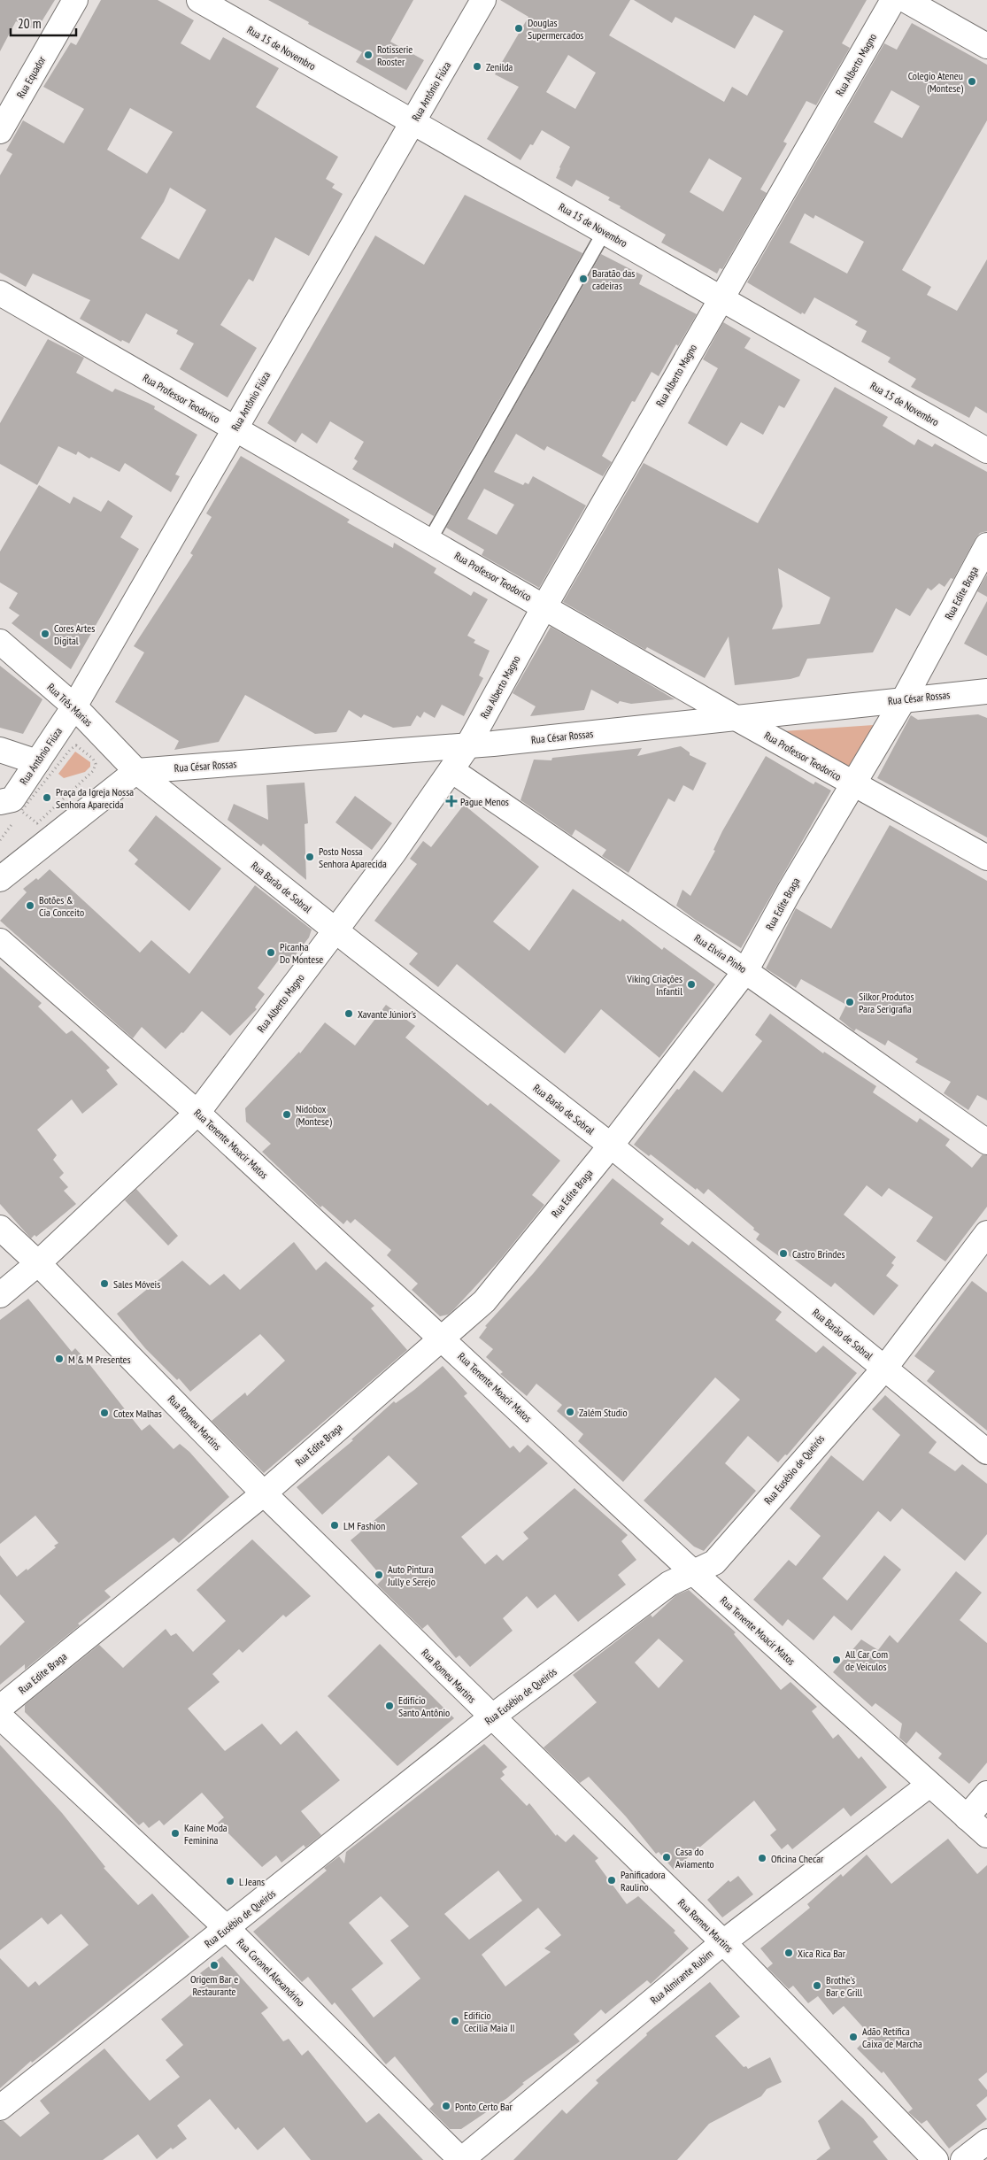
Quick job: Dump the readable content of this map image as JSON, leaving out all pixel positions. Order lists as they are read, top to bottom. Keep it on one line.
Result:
{"streets":{"street":["Rua 15 de Novembro","Rua Alberto Magno","Rua Equador","Rua Antônio Fiúza","Rua Professor Teodorico","Rua Edite Braga","Rua César Rossas","Rua Três Marias","Rua Barão de Sobral","Rua Elvira Pinho","Rua Tenente Moacir Matos","Rua Romeu Martins","Rua Eusébio de Queirós","Rua Coronel Alexandrino","Rua Almirante Rubim"]},"crossings":[["Rua 15 de Novembro","Rua Alberto Magno"],["Rua 15 de Novembro","Rua Antônio Fiúza"],["Rua Alberto Magno","Rua Professor Teodorico"],["Rua Alberto Magno","Rua César Rossas"],["Rua Alberto Magno","Rua Barão de Sobral"],["Rua Alberto Magno","Rua Elvira Pinho"],["Rua Alberto Magno","Rua Tenente Moacir Matos"],["Rua Alberto Magno","Rua Romeu Martins"],["Rua Antônio Fiúza","Rua Professor Teodorico"],["Rua Antônio Fiúza","Rua Três Marias"],["Rua Professor Teodorico","Rua Edite Braga"],["Rua Professor Teodorico","Rua César Rossas"],["Rua Edite Braga","Rua César Rossas"],["Rua Edite Braga","Rua Barão de Sobral"],["Rua Edite Braga","Rua Elvira Pinho"],["Rua Edite Braga","Rua Tenente Moacir Matos"],["Rua Edite Braga","Rua Romeu Martins"],["Rua César Rossas","Rua Três Marias"],["Rua César Rossas","Rua Barão de Sobral"],["Rua Três Marias","Rua Barão de Sobral"],["Rua Barão de Sobral","Rua Eusébio de Queirós"],["Rua Tenente Moacir Matos","Rua Eusébio de Queirós"],["Rua Tenente Moacir Matos","Rua Almirante Rubim"],["Rua Romeu Martins","Rua Eusébio de Queirós"],["Rua Romeu Martins","Rua Almirante Rubim"],["Rua Eusébio de Queirós","Rua Coronel Alexandrino"],["Rua Coronel Alexandrino","Rua Almirante Rubim"]],"places":{"other":["Douglas Supermercados","Rotisserie Rooster","Zenilda","Colegio Ateneu (Montese)","Baratão das cadeiras","Cores Artes Digital","Praça da Igreja Nossa Senhora Aparecida","Posto Nossa Senhora Aparecida","Botões & Cia Conceito","Picanha Do Montese","Viking Criações Infantil","Silkor Produtos Para Serigrafia","Xavante Júnior's","Nidobox (Montese)","Castro Brindes","Sales Móveis","M & M Presentes","Zalém Studio","Cotex Malhas","LM Fashion","Auto Pintura Jully e Serejo","All Car Com de Veículos","Edifício Santo Antônio","Kaíne Moda Feminina","Casa do Aviamento","Oficina Checar","Panificadora Raulino","L Jeans","Xica Rica Bar","Origem Bar e Restaurante","Brothe's Bar e Grill","Edifício Cecilia Maia II","Adão Retífica Caixa de Marcha","Ponto Certo Bar"],"health":["Pague Menos"]},"scale_bar":"20 m"}
